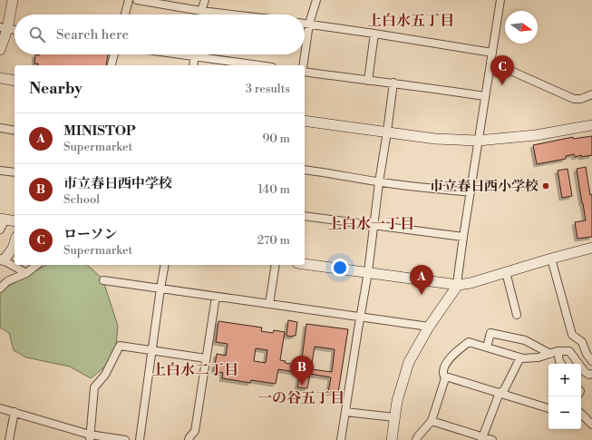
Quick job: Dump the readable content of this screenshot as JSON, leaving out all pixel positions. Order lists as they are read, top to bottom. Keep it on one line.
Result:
{"districts":["上白水五丁目","上白水一丁目","上白水二丁目","一の谷五丁目"],"places":["市立春日西小学校"],"north":"right","page":{"search":"Search here","pins":["C","A","B"],"heading":["Nearby","3 results"],"list":[{"mark":"A","name":"MINISTOP","note":"Supermarket","value":"90 m"},{"mark":"B","name":"市立春日西中学校","note":"School","value":"140 m"},{"mark":"C","name":"ローソン","note":"Supermarket","value":"270 m"}],"map_buttons":["+","−"]}}
